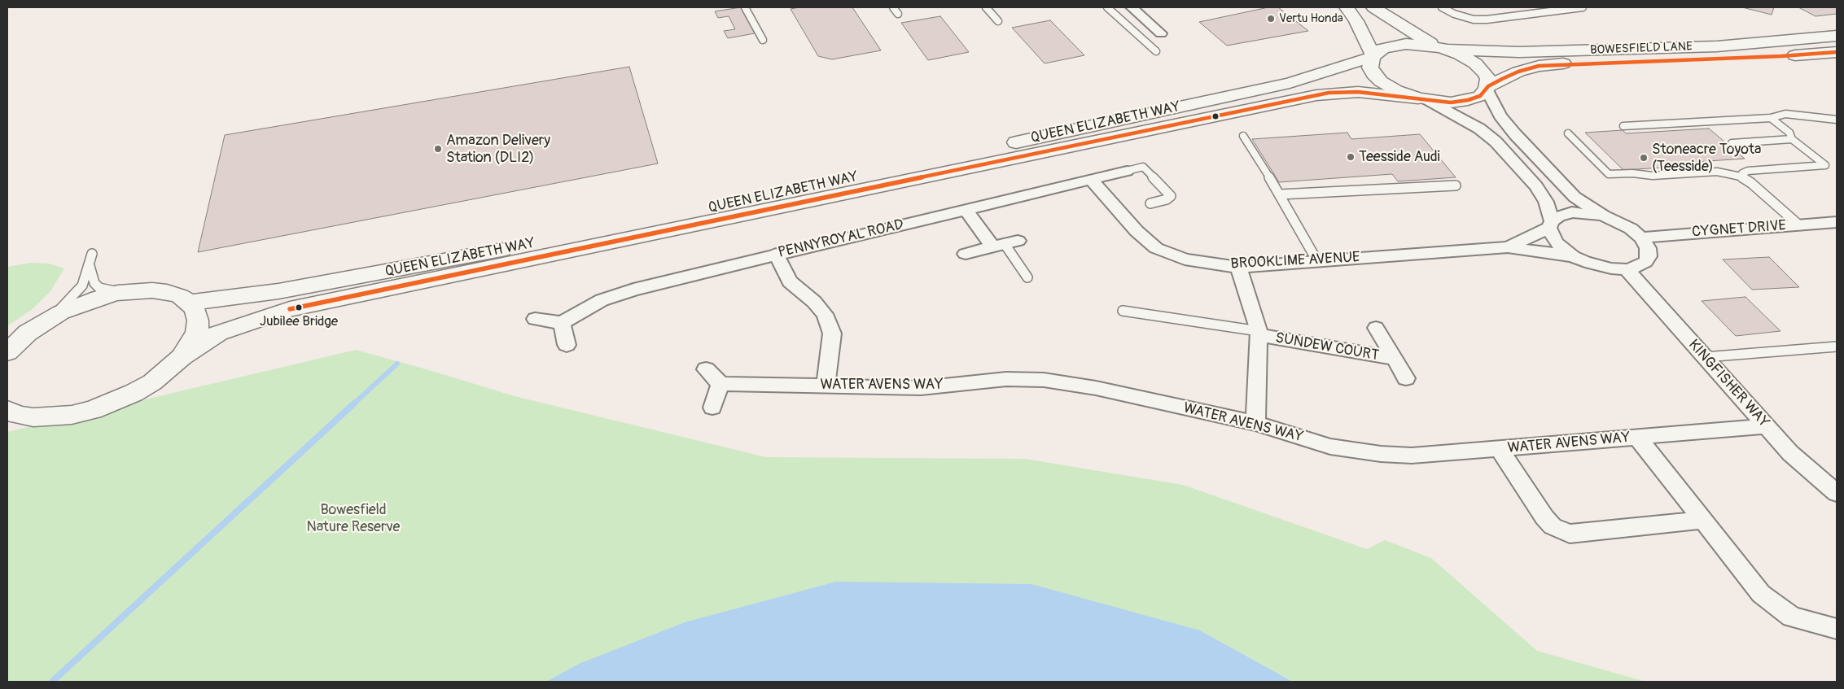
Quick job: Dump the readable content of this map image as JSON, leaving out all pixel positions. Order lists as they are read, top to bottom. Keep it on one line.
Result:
{"streets":{"street":["BOWESFIELD LANE","QUEEN ELIZABETH WAY","CYGNET DRIVE","PENNYROYAL ROAD","BROOKLIME AVENUE","SUNDEW COURT","KINGFISHER WAY","WATER AVENS WAY"]},"crossings":[["BOWESFIELD LANE","QUEEN ELIZABETH WAY"],["PENNYROYAL ROAD","BROOKLIME AVENUE"],["KINGFISHER WAY","WATER AVENS WAY"]],"parks":["Bowesfield Nature Reserve"],"places":["Vertu Honda","Amazon Delivery Station (DLI2)","Teesside Audi","Stoneacre Toyota (Teesside)","Jubilee Bridge"]}
